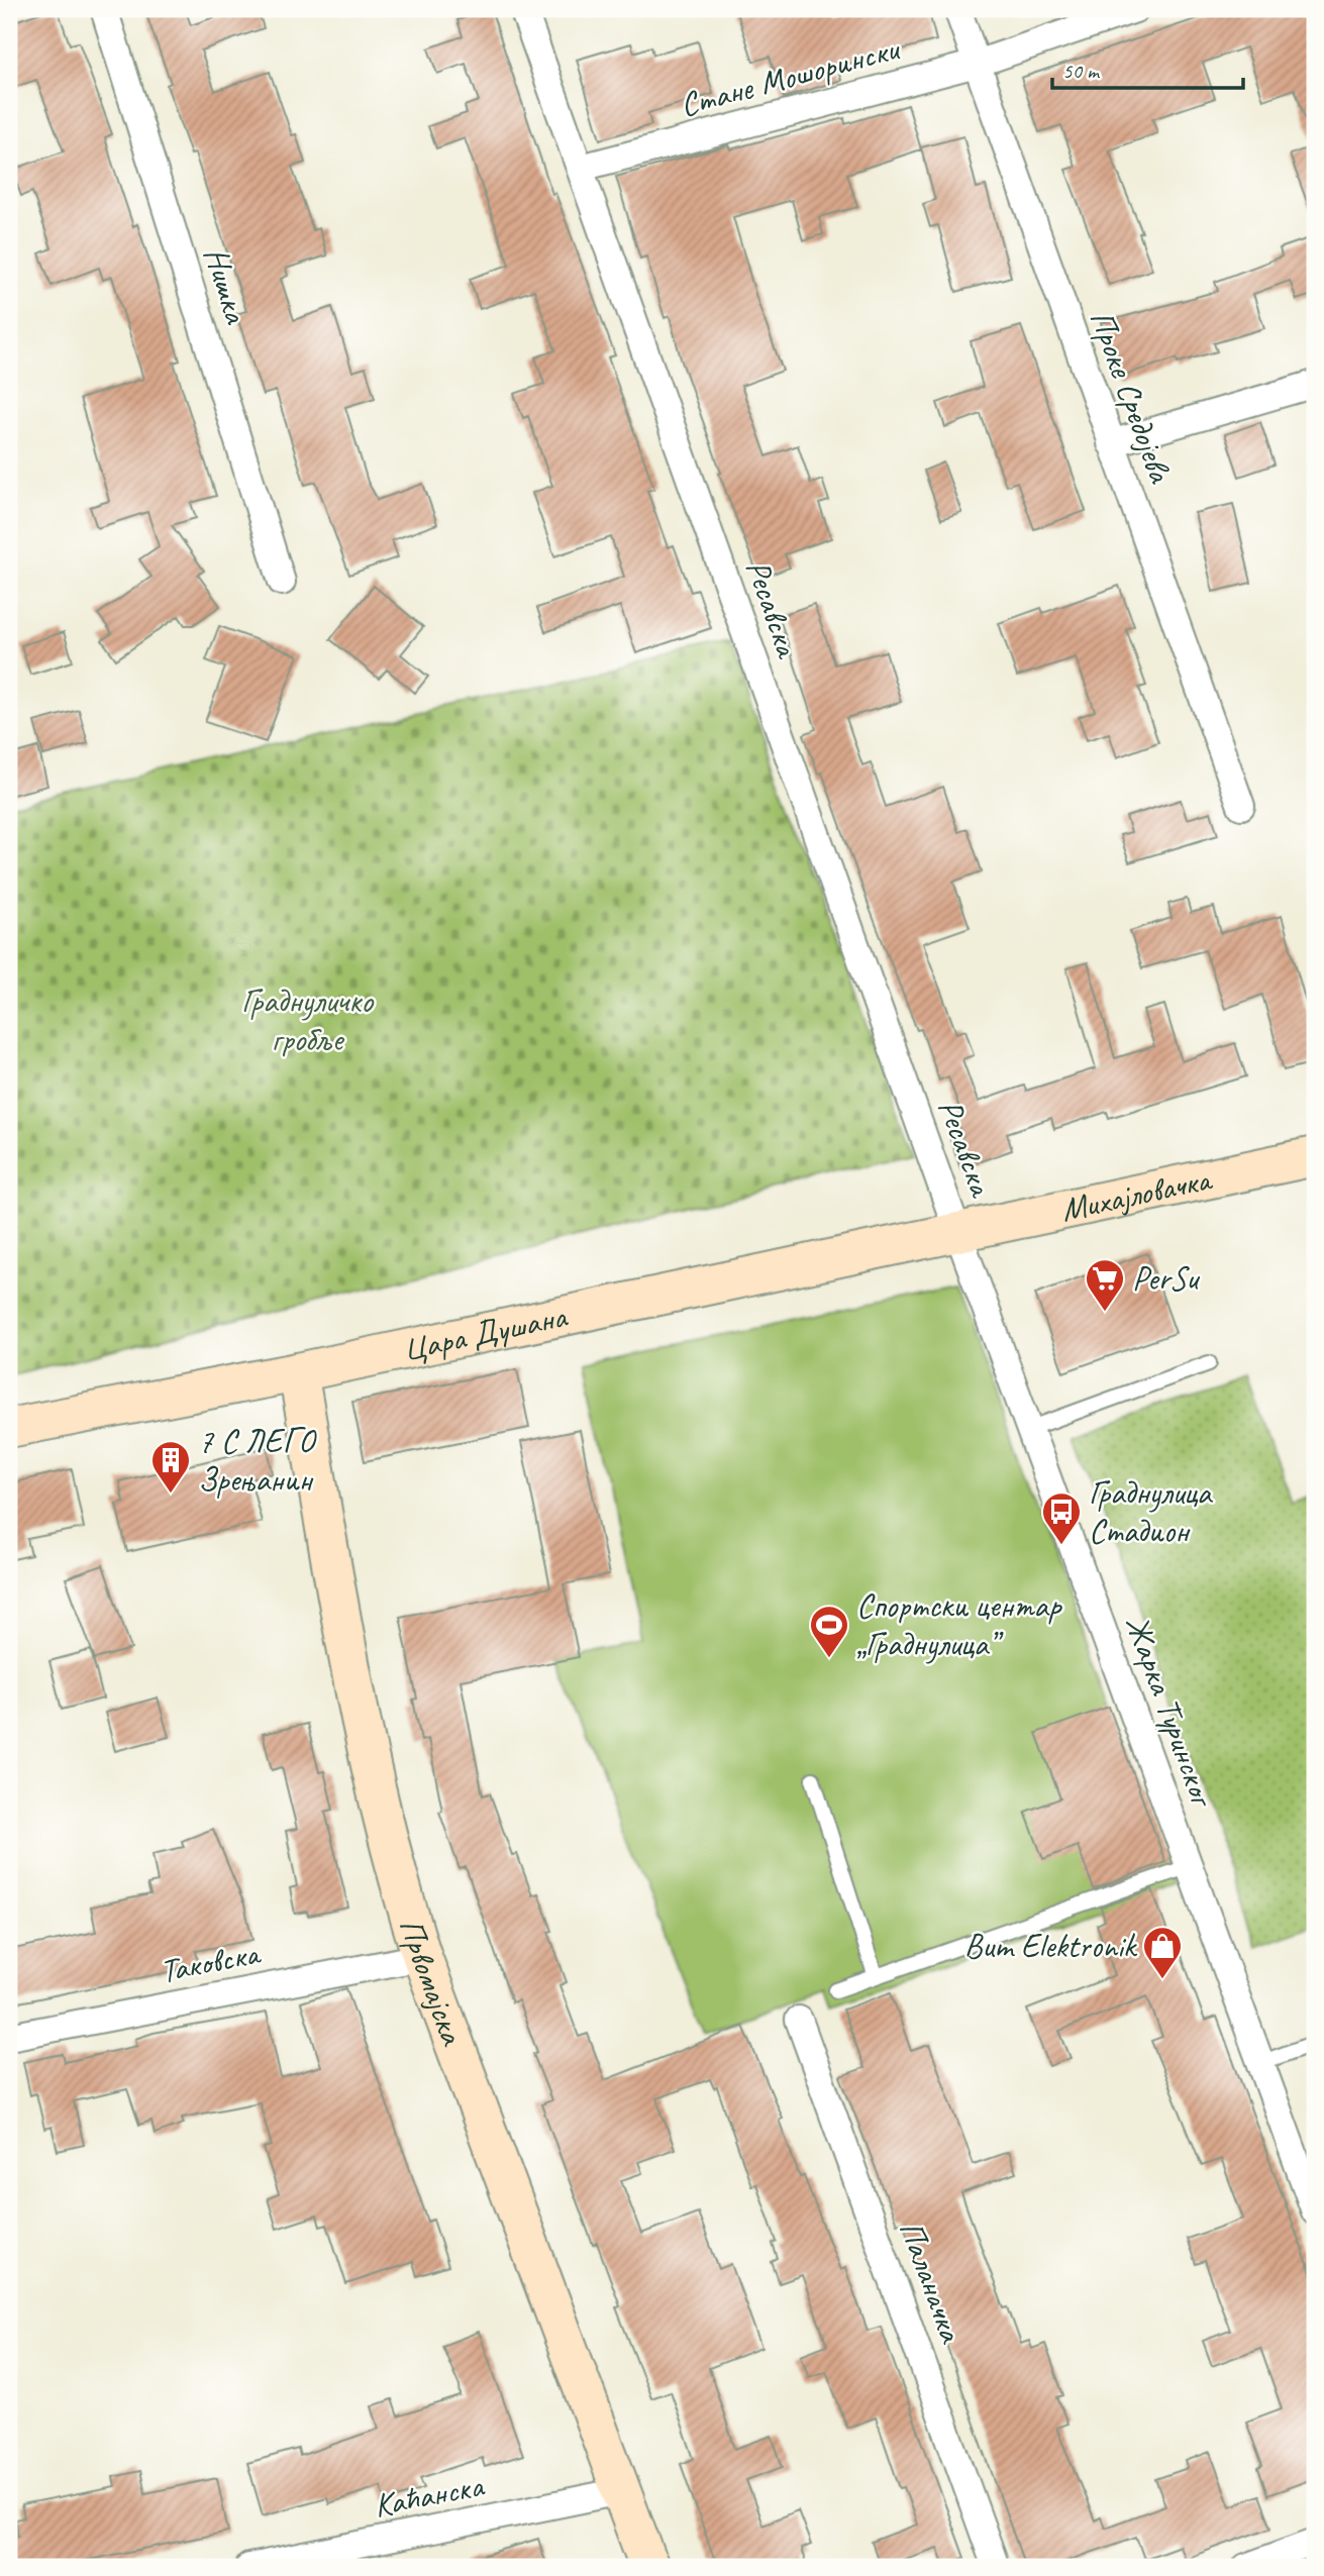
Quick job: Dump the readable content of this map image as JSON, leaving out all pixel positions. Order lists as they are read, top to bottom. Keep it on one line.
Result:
{"streets":{"street":["Стане Мошорински","Нишка","Проке Средојева","Ресавска","Михајловачка","Цара Душана","Жарка Туринског","Таковска","Првомајска","Паланачка","Каћанска"]},"crossings":[["Стане Мошорински","Проке Средојева"],["Стане Мошорински","Ресавска"],["Ресавска","Михајловачка"],["Ресавска","Цара Душана"],["Ресавска","Жарка Туринског"],["Михајловачка","Цара Душана"],["Михајловачка","Жарка Туринског"],["Цара Душана","Жарка Туринског"],["Цара Душана","Првомајска"],["Таковска","Првомајска"],["Првомајска","Каћанска"]],"parks":["Граднуличко гробље"],"places":{"supermarket":["PerSu"],"building":["7 С ЛЕГО Зрењанин"],"bus stop":["Граднулица Стадион"],"sports":["Спортски центар „Граднулица”"],"shop":["Bum Elektronik"]},"scale_bar":"50 m"}
